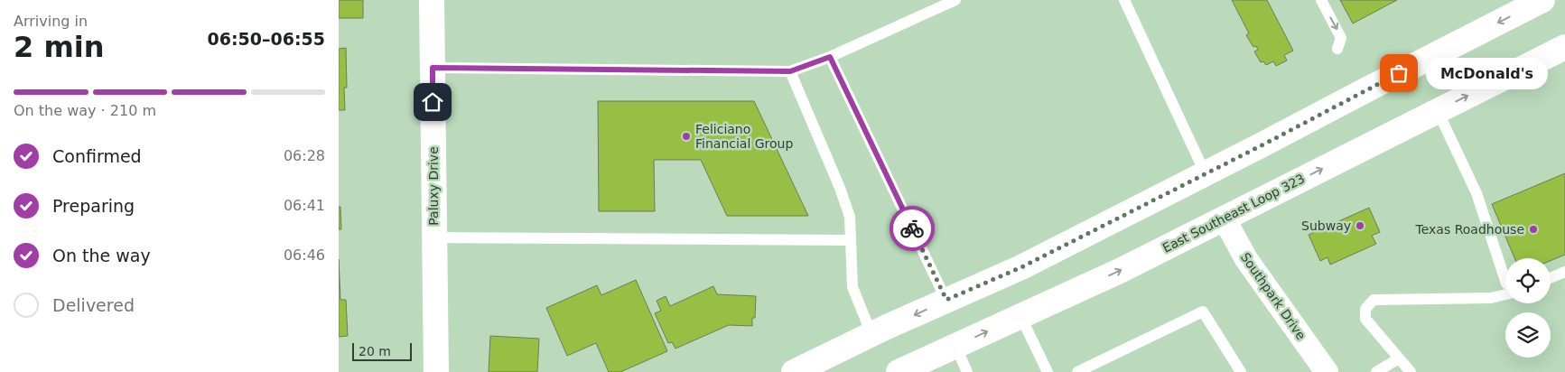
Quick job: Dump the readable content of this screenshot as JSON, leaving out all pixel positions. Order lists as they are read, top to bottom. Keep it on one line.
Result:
{"streets":{"main road":["Paluxy Drive","East Southeast Loop 323"],"street":["Southpark Drive"]},"crossings":[["East Southeast Loop 323","Southpark Drive"]],"places":["McDonald's","Feliciano Financial Group","Subway","Texas Roadhouse"],"scale_bar":"20 m","page":{"heading":["2 min","Arriving in","06:50–06:55"],"bubble":"McDonald's","bar":"On the way · 210 m","list":[["Confirmed","06:28"],["Preparing","06:41"],["On the way","06:46"],"Delivered"],"scale":"20 m"}}
